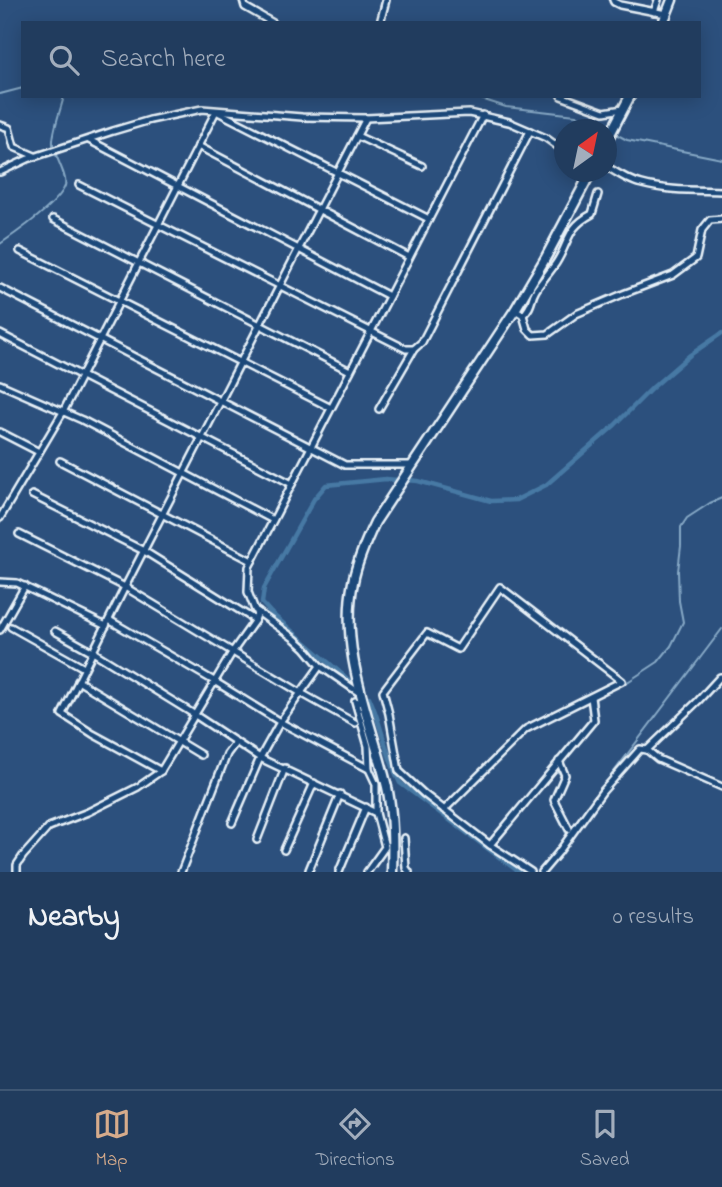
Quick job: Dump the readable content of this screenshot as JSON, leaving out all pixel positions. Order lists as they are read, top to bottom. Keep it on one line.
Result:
{"north":"top right","page":{"search":"Search here","heading":["Nearby","0 results"],"nav":["Map","Directions","Saved"]}}
